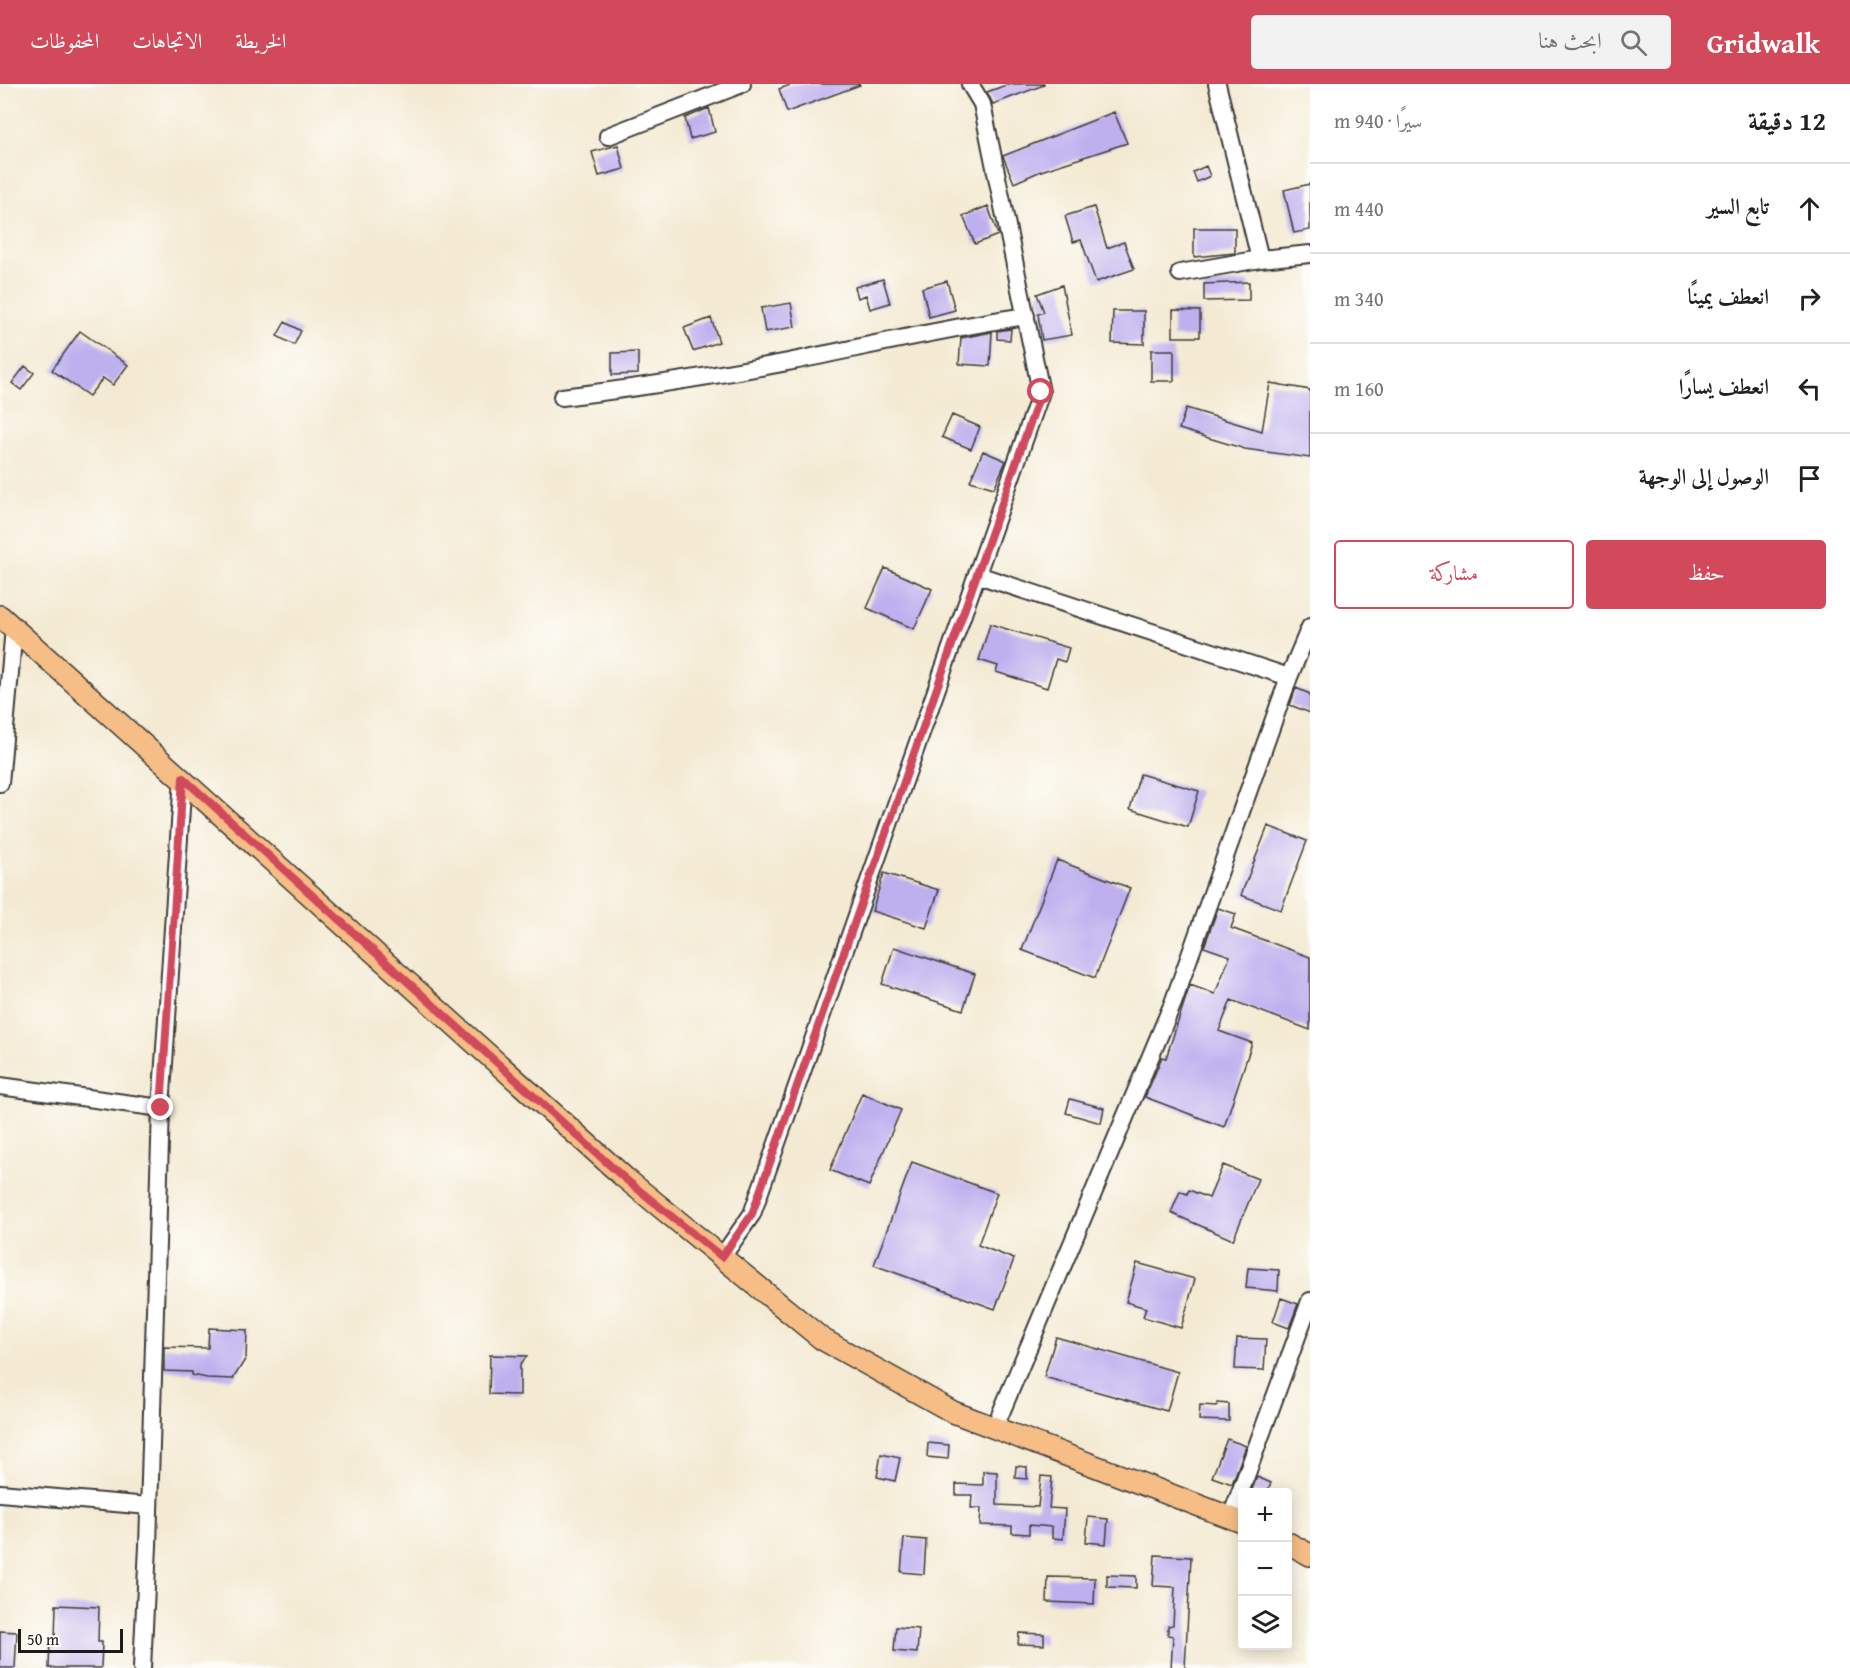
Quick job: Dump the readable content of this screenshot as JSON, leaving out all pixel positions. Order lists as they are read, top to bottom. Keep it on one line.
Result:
{"scale_bar":"50 m","page":{"header":"Gridwalk","search":"ابحث هنا","nav":["الخريطة","الاتجاهات","المحفوظات"],"heading":["12 دقيقة","سيرًا · 940 m"],"list":[["تابع السير","440 m"],["انعطف يمينًا","340 m"],["انعطف يسارًا","160 m"],"الوصول إلى الوجهة"],"buttons":["حفظ","مشاركة"],"map_buttons":["+","−"],"scale":"50 m"}}
